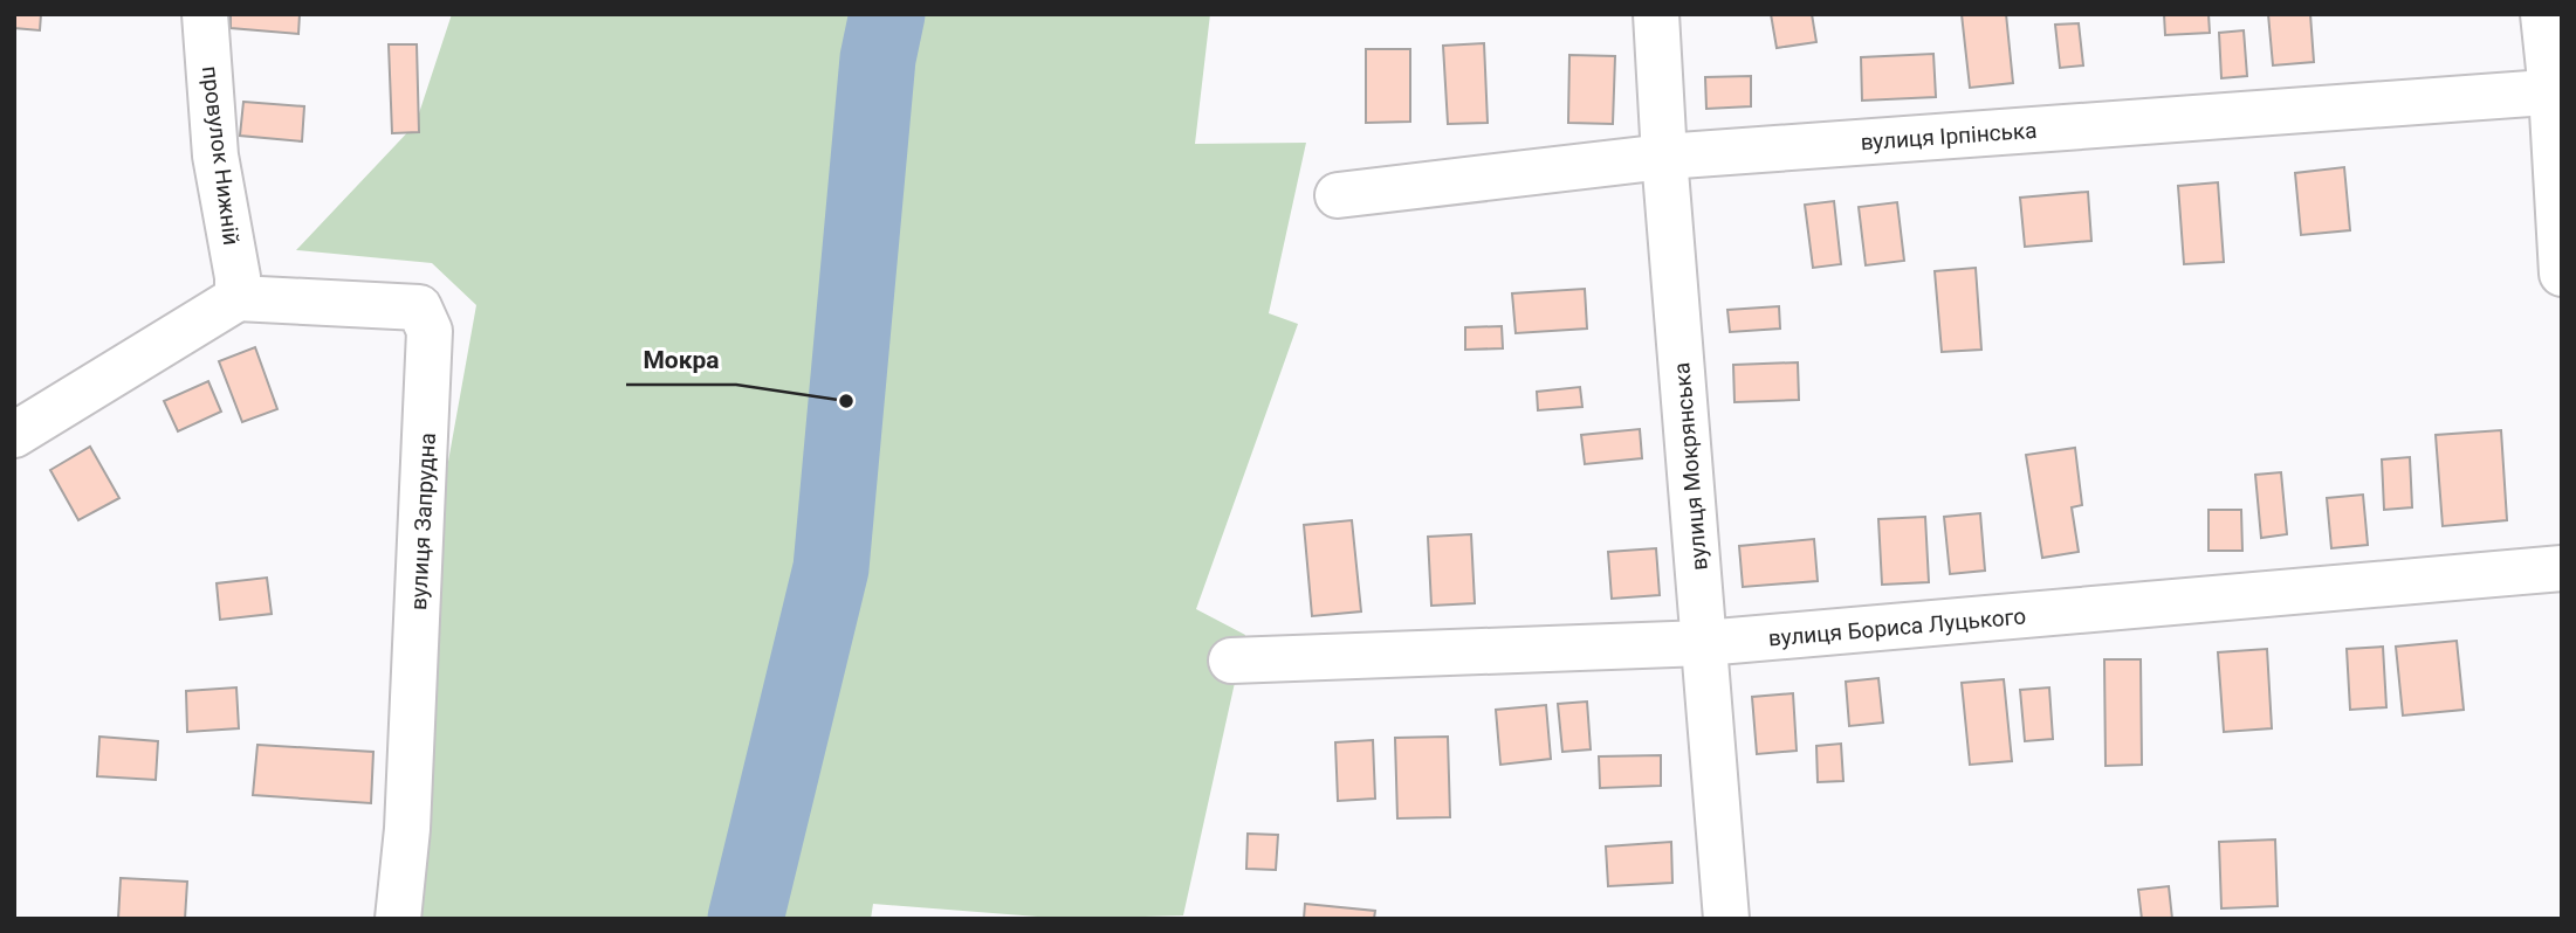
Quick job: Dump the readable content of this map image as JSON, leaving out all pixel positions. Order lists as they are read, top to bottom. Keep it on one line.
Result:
{"streets":{"street":["вулиця Ірпінська","провулок Нижній","вулиця Мокрянська","вулиця Запрудна","вулиця Бориса Луцького"]},"crossings":[["вулиця Ірпінська","вулиця Мокрянська"],["провулок Нижній","вулиця Запрудна"],["вулиця Мокрянська","вулиця Бориса Луцького"]],"places":["Мокра"]}
